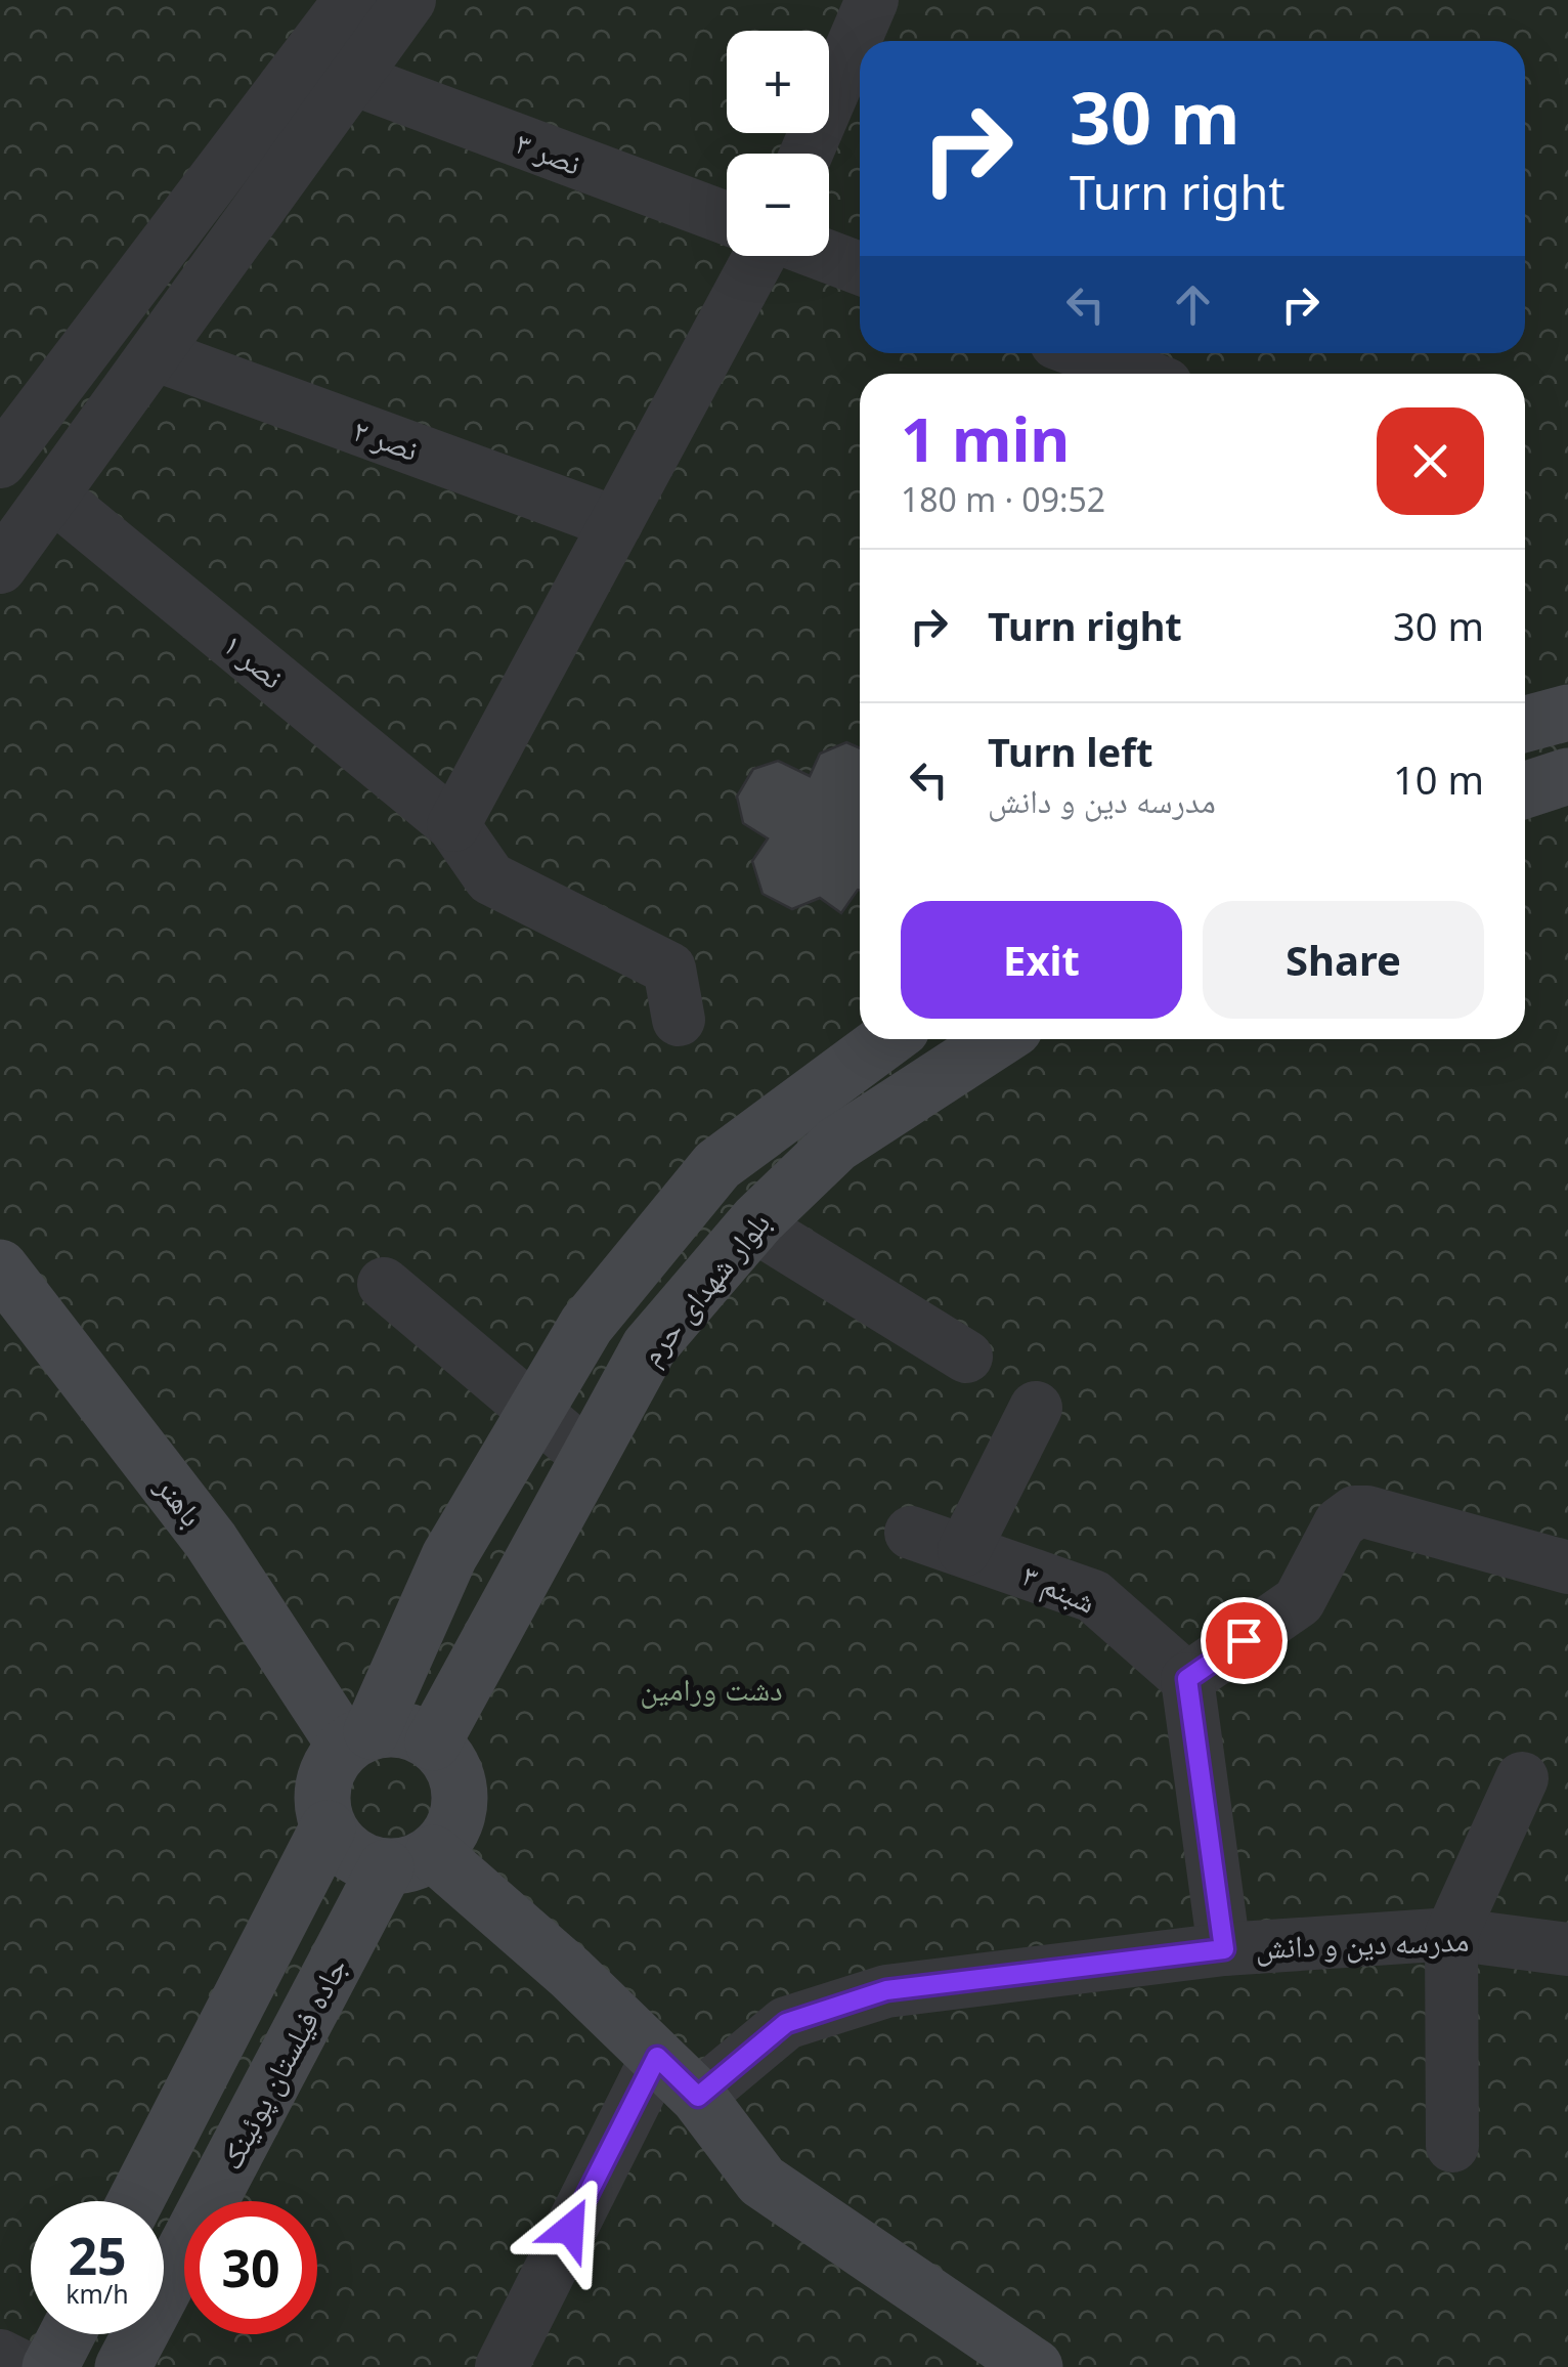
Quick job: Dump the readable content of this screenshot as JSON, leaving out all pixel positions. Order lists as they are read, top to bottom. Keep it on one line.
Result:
{"streets":{"main road":["بلوار شهدای حرم","باهنر","جاده فیلستان پوئینک"],"street":["نصر ۳","نصر ۲","نصر ۱","شبنم ۳","مدرسه دین و دانش"]},"crossings":[["بلوار شهدای حرم","باهنر"],["بلوار شهدای حرم","جاده فیلستان پوئینک"],["باهنر","جاده فیلستان پوئینک"]],"parks":["دشت ورامین"],"page":{"map_buttons":["+","−"],"turn":["30 m","Turn right"],"heading":["1 min","180 m · 09:52"],"list":[{"name":"Turn right","value":"30 m"},{"name":"Turn left","note":"مدرسه دین و دانش","value":"10 m"}],"buttons":["Exit","Share"],"speed":"25 km/h","limit":"30"}}
